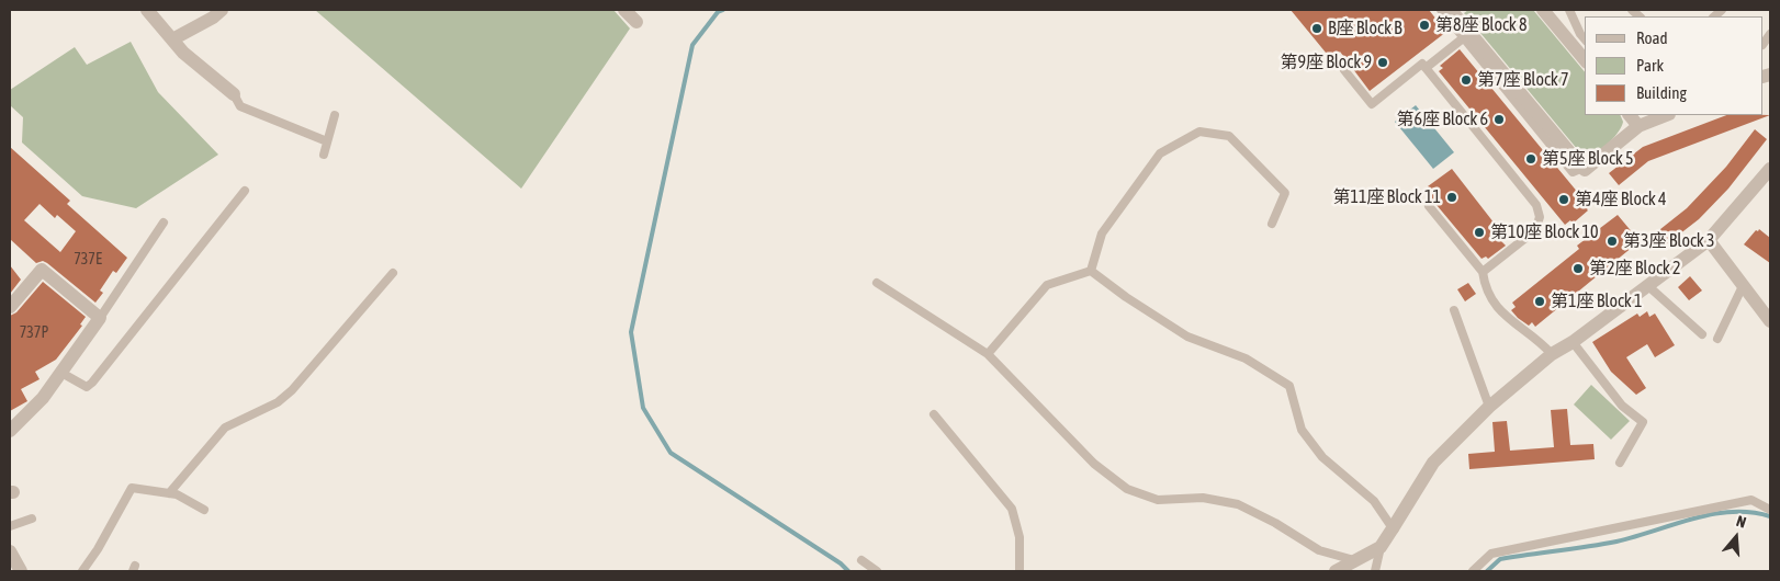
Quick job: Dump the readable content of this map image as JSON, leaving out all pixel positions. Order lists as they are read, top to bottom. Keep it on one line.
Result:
{"places":["第8座 Block 8","B座 Block B","第9座 Block 9","第7座 Block 7","第6座 Block 6","第5座 Block 5","第11座 Block 11","第4座 Block 4","第10座 Block 10","第3座 Block 3","第2座 Block 2","第1座 Block 1"],"house_numbers":["737E","737P"],"legend":["Road","Park","Building"],"north":"top"}
